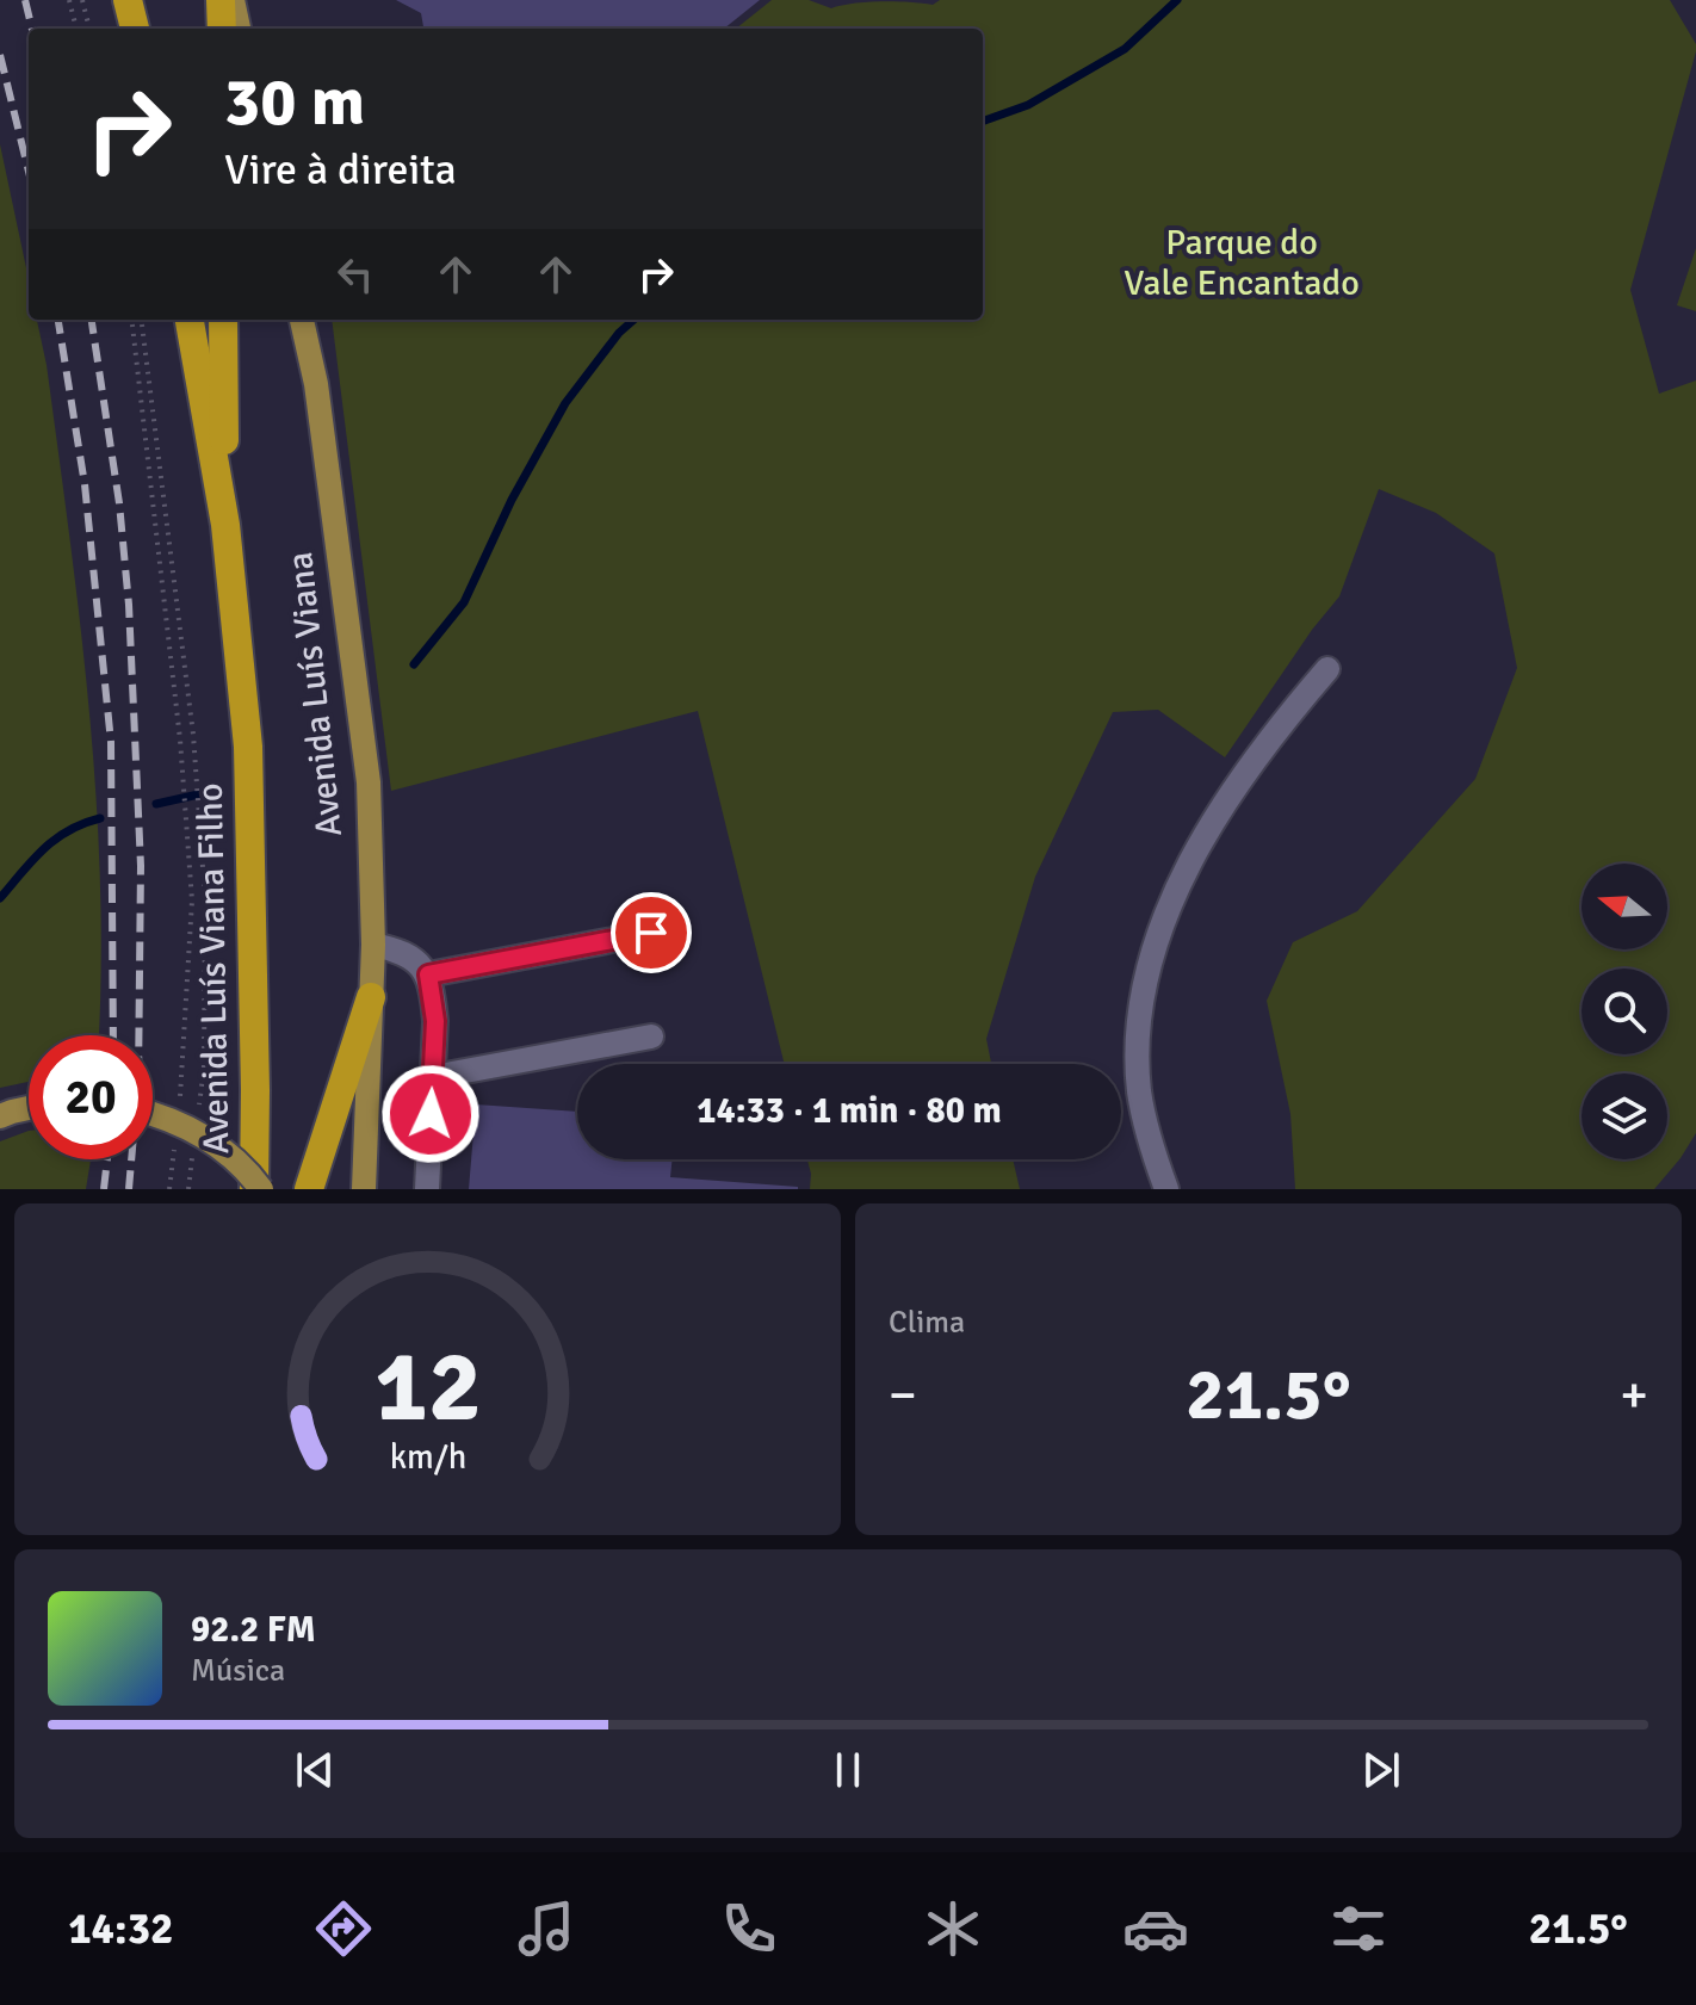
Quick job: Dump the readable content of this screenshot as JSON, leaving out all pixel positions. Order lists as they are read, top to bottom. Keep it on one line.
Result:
{"streets":{"highway":["Avenida Luís Viana","Avenida Luís Viana Filho"]},"crossings":[["Avenida Luís Viana","Avenida Luís Viana Filho"]],"parks":["Parque do Vale Encantado"],"north":"left","page":{"turn":["30 m","Vire à direita"],"limit":"20","trip":"14:33 · 1 min · 80 m","tile":"Clima","heat":["−","21.5°","+"],"song":["92.2 FM","Música"],"tabs":["14:32","21.5°"],"gauge":["12","km/h"]}}
